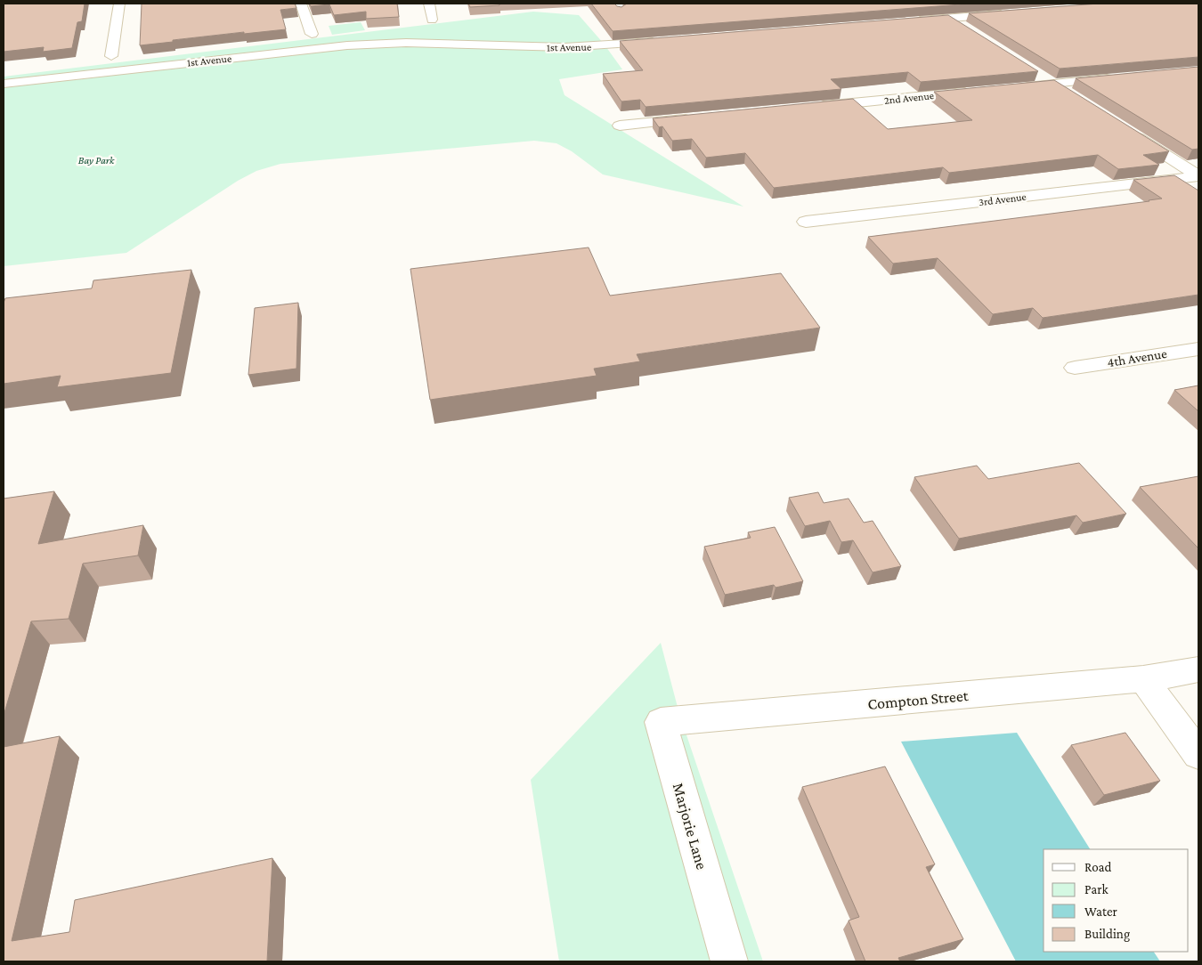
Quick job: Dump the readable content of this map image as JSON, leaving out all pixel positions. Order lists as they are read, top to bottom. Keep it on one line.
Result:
{"streets":{"street":["1st Avenue","2nd Avenue","3rd Avenue","4th Avenue","Compton Street","Marjorie Lane"]},"crossings":[["Compton Street","Marjorie Lane"]],"parks":["Bay Park"],"legend":["Road","Park","Water","Building"]}
